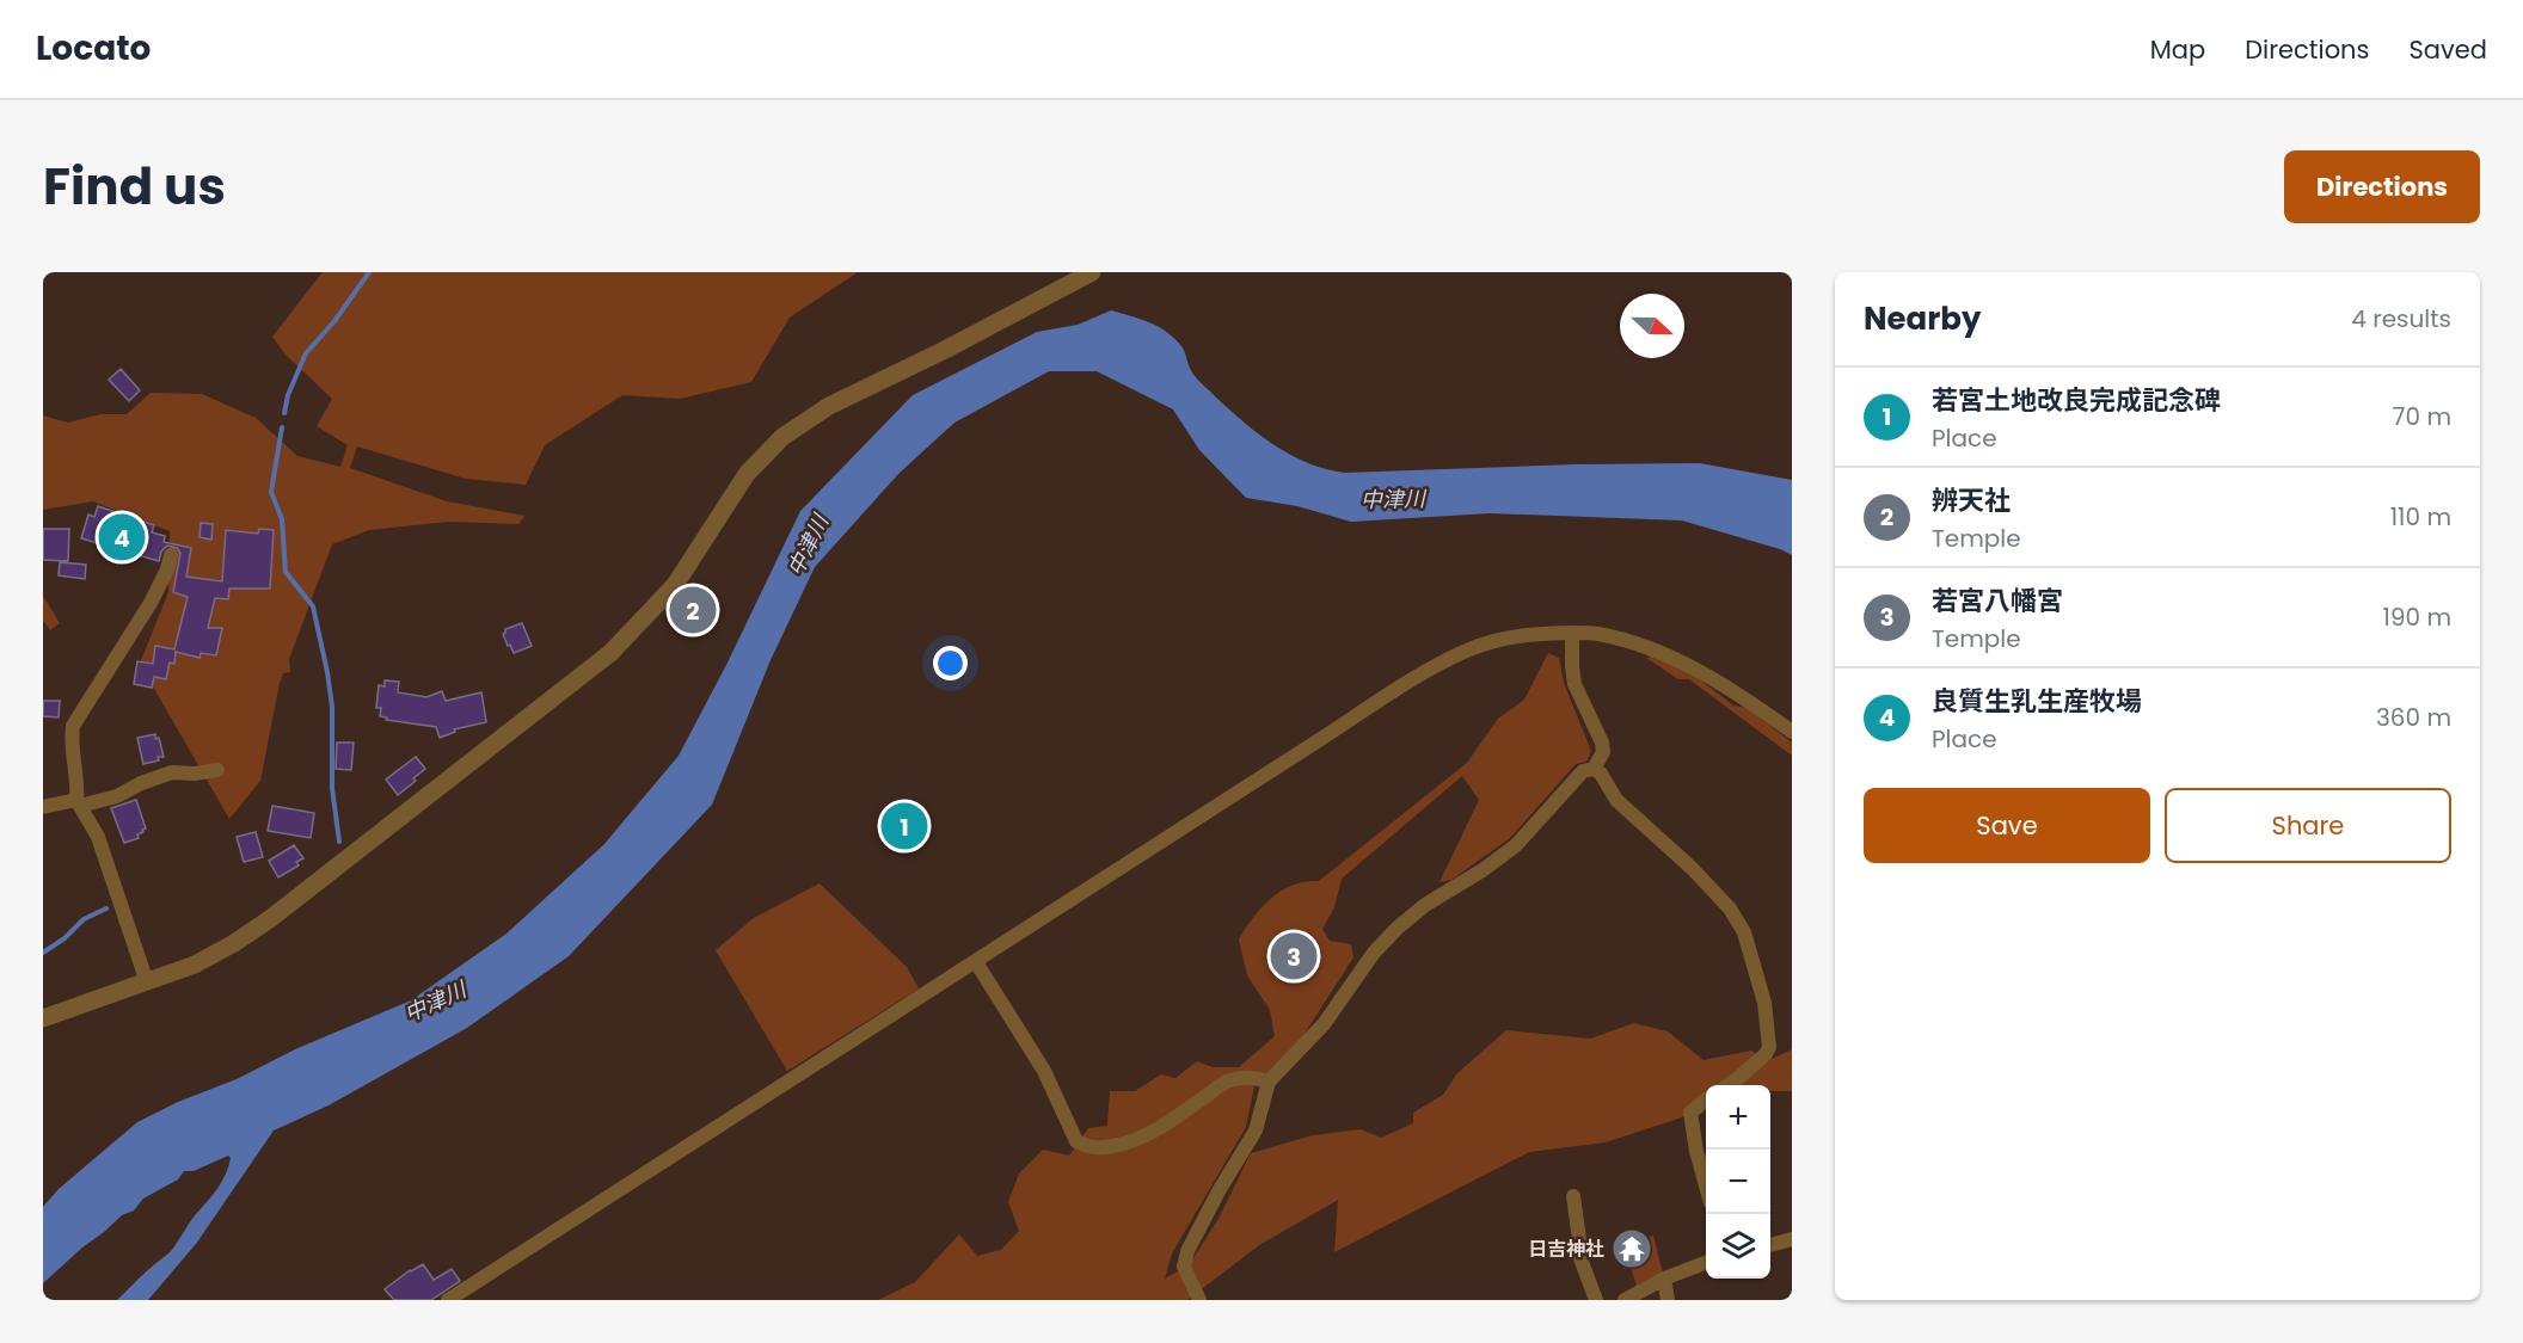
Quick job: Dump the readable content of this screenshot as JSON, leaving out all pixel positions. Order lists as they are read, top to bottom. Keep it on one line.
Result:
{"water":["中津川"],"places":{"temple":["日吉神社"]},"north":"right","page":{"header":"Locato","nav":["Map","Directions","Saved"],"title":"Find us","buttons":["Directions",["Save","Share"]],"heading":["Nearby","4 results"],"list":[{"mark":"1","name":"若宮土地改良完成記念碑","note":"Place","value":"70 m"},{"mark":"2","name":"辨天社","note":"Temple","value":"110 m"},{"mark":"3","name":"若宮八幡宮","note":"Temple","value":"190 m"},{"mark":"4","name":"良質生乳生産牧場","note":"Place","value":"360 m"}],"pins":["4","2","1","3"],"map_buttons":["+","−"]}}
